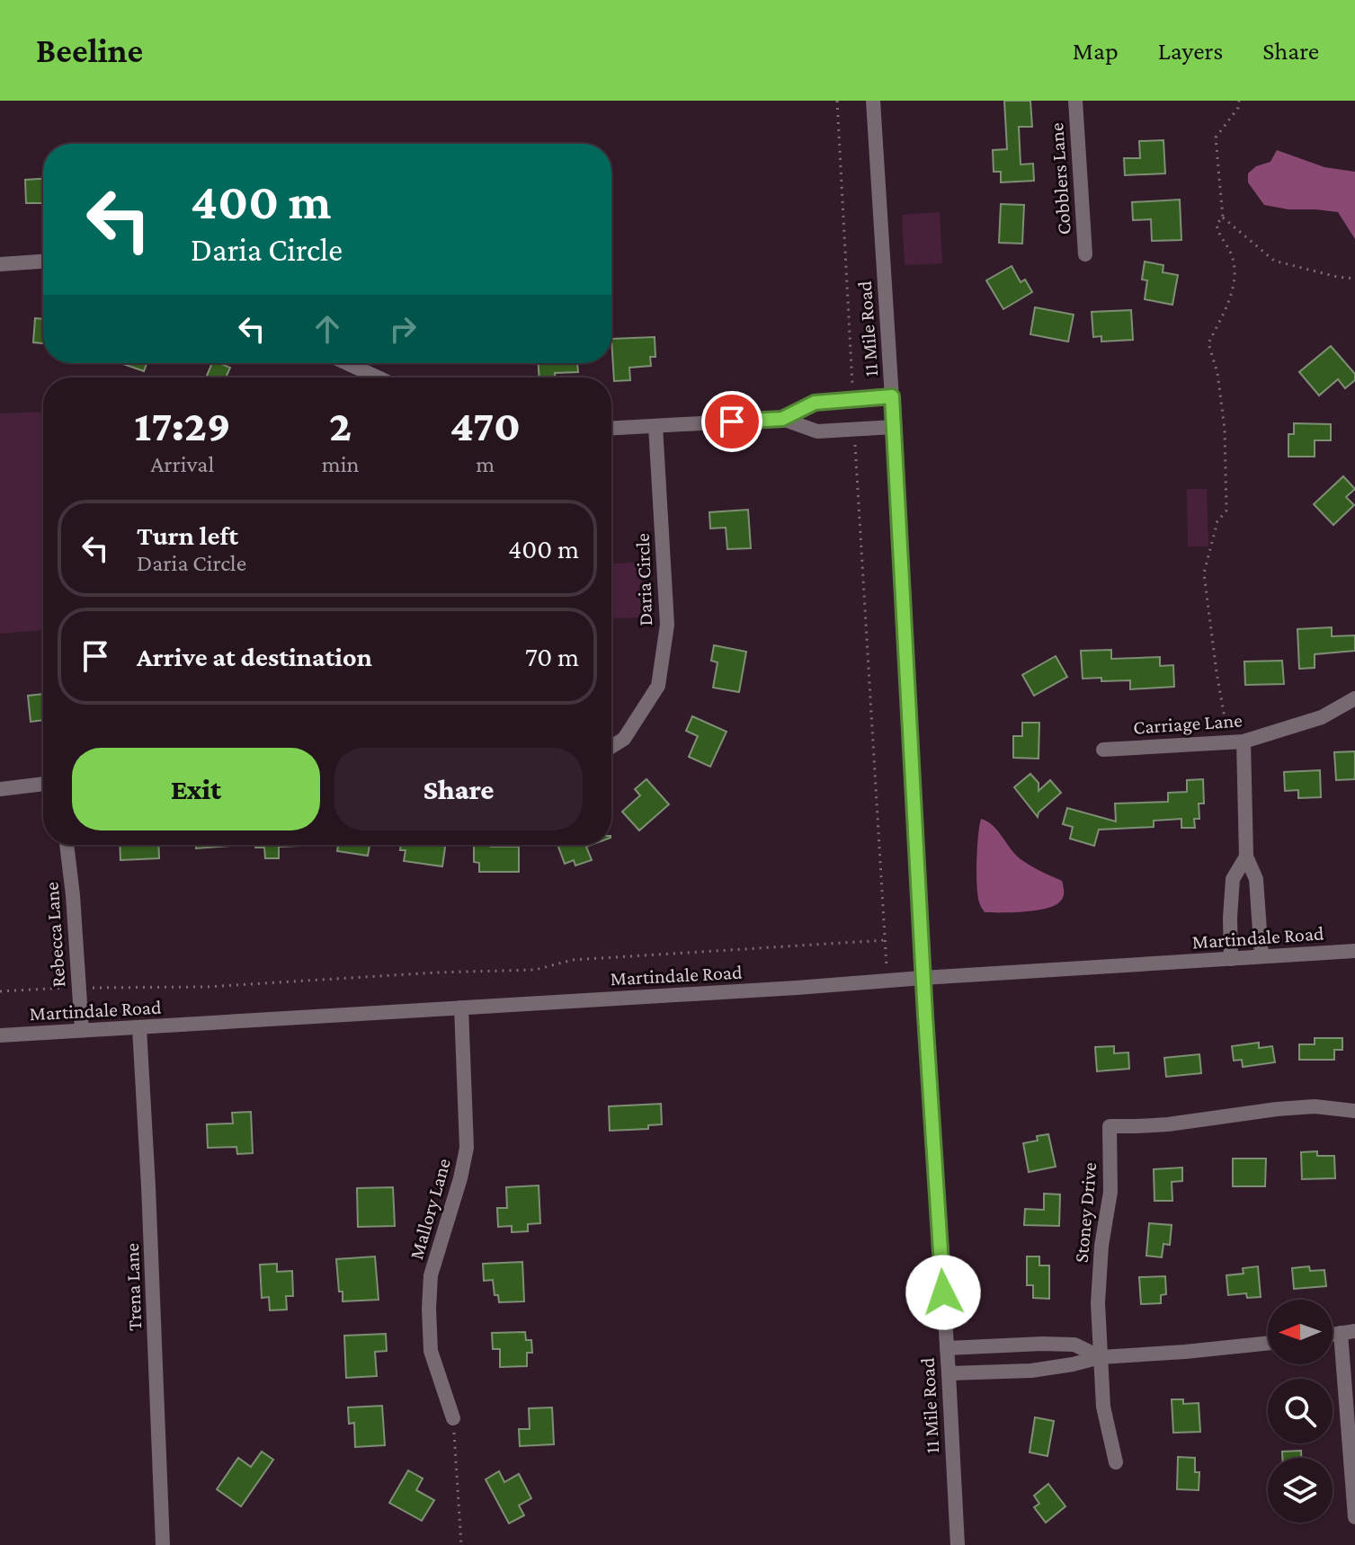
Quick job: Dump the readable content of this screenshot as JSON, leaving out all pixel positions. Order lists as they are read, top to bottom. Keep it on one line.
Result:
{"streets":{"street":["Cobblers Lane","11 Mile Road","Daria Circle","Carriage Lane","Rebecca Lane","Martindale Road","Mallory Lane","Stoney Drive","Trena Lane"]},"crossings":[["11 Mile Road","Martindale Road"],["Rebecca Lane","Martindale Road"],["Martindale Road","Mallory Lane"],["Martindale Road","Trena Lane"]],"north":"left","page":{"header":"Beeline","nav":["Map","Layers","Share"],"turn":["400 m","Daria Circle"],"eta":["17:29","Arrival","2","min","470","m"],"list":[{"name":"Turn left","note":"Daria Circle","value":"400 m"},{"name":"Arrive at destination","value":"70 m"}],"buttons":["Exit","Share"]}}
